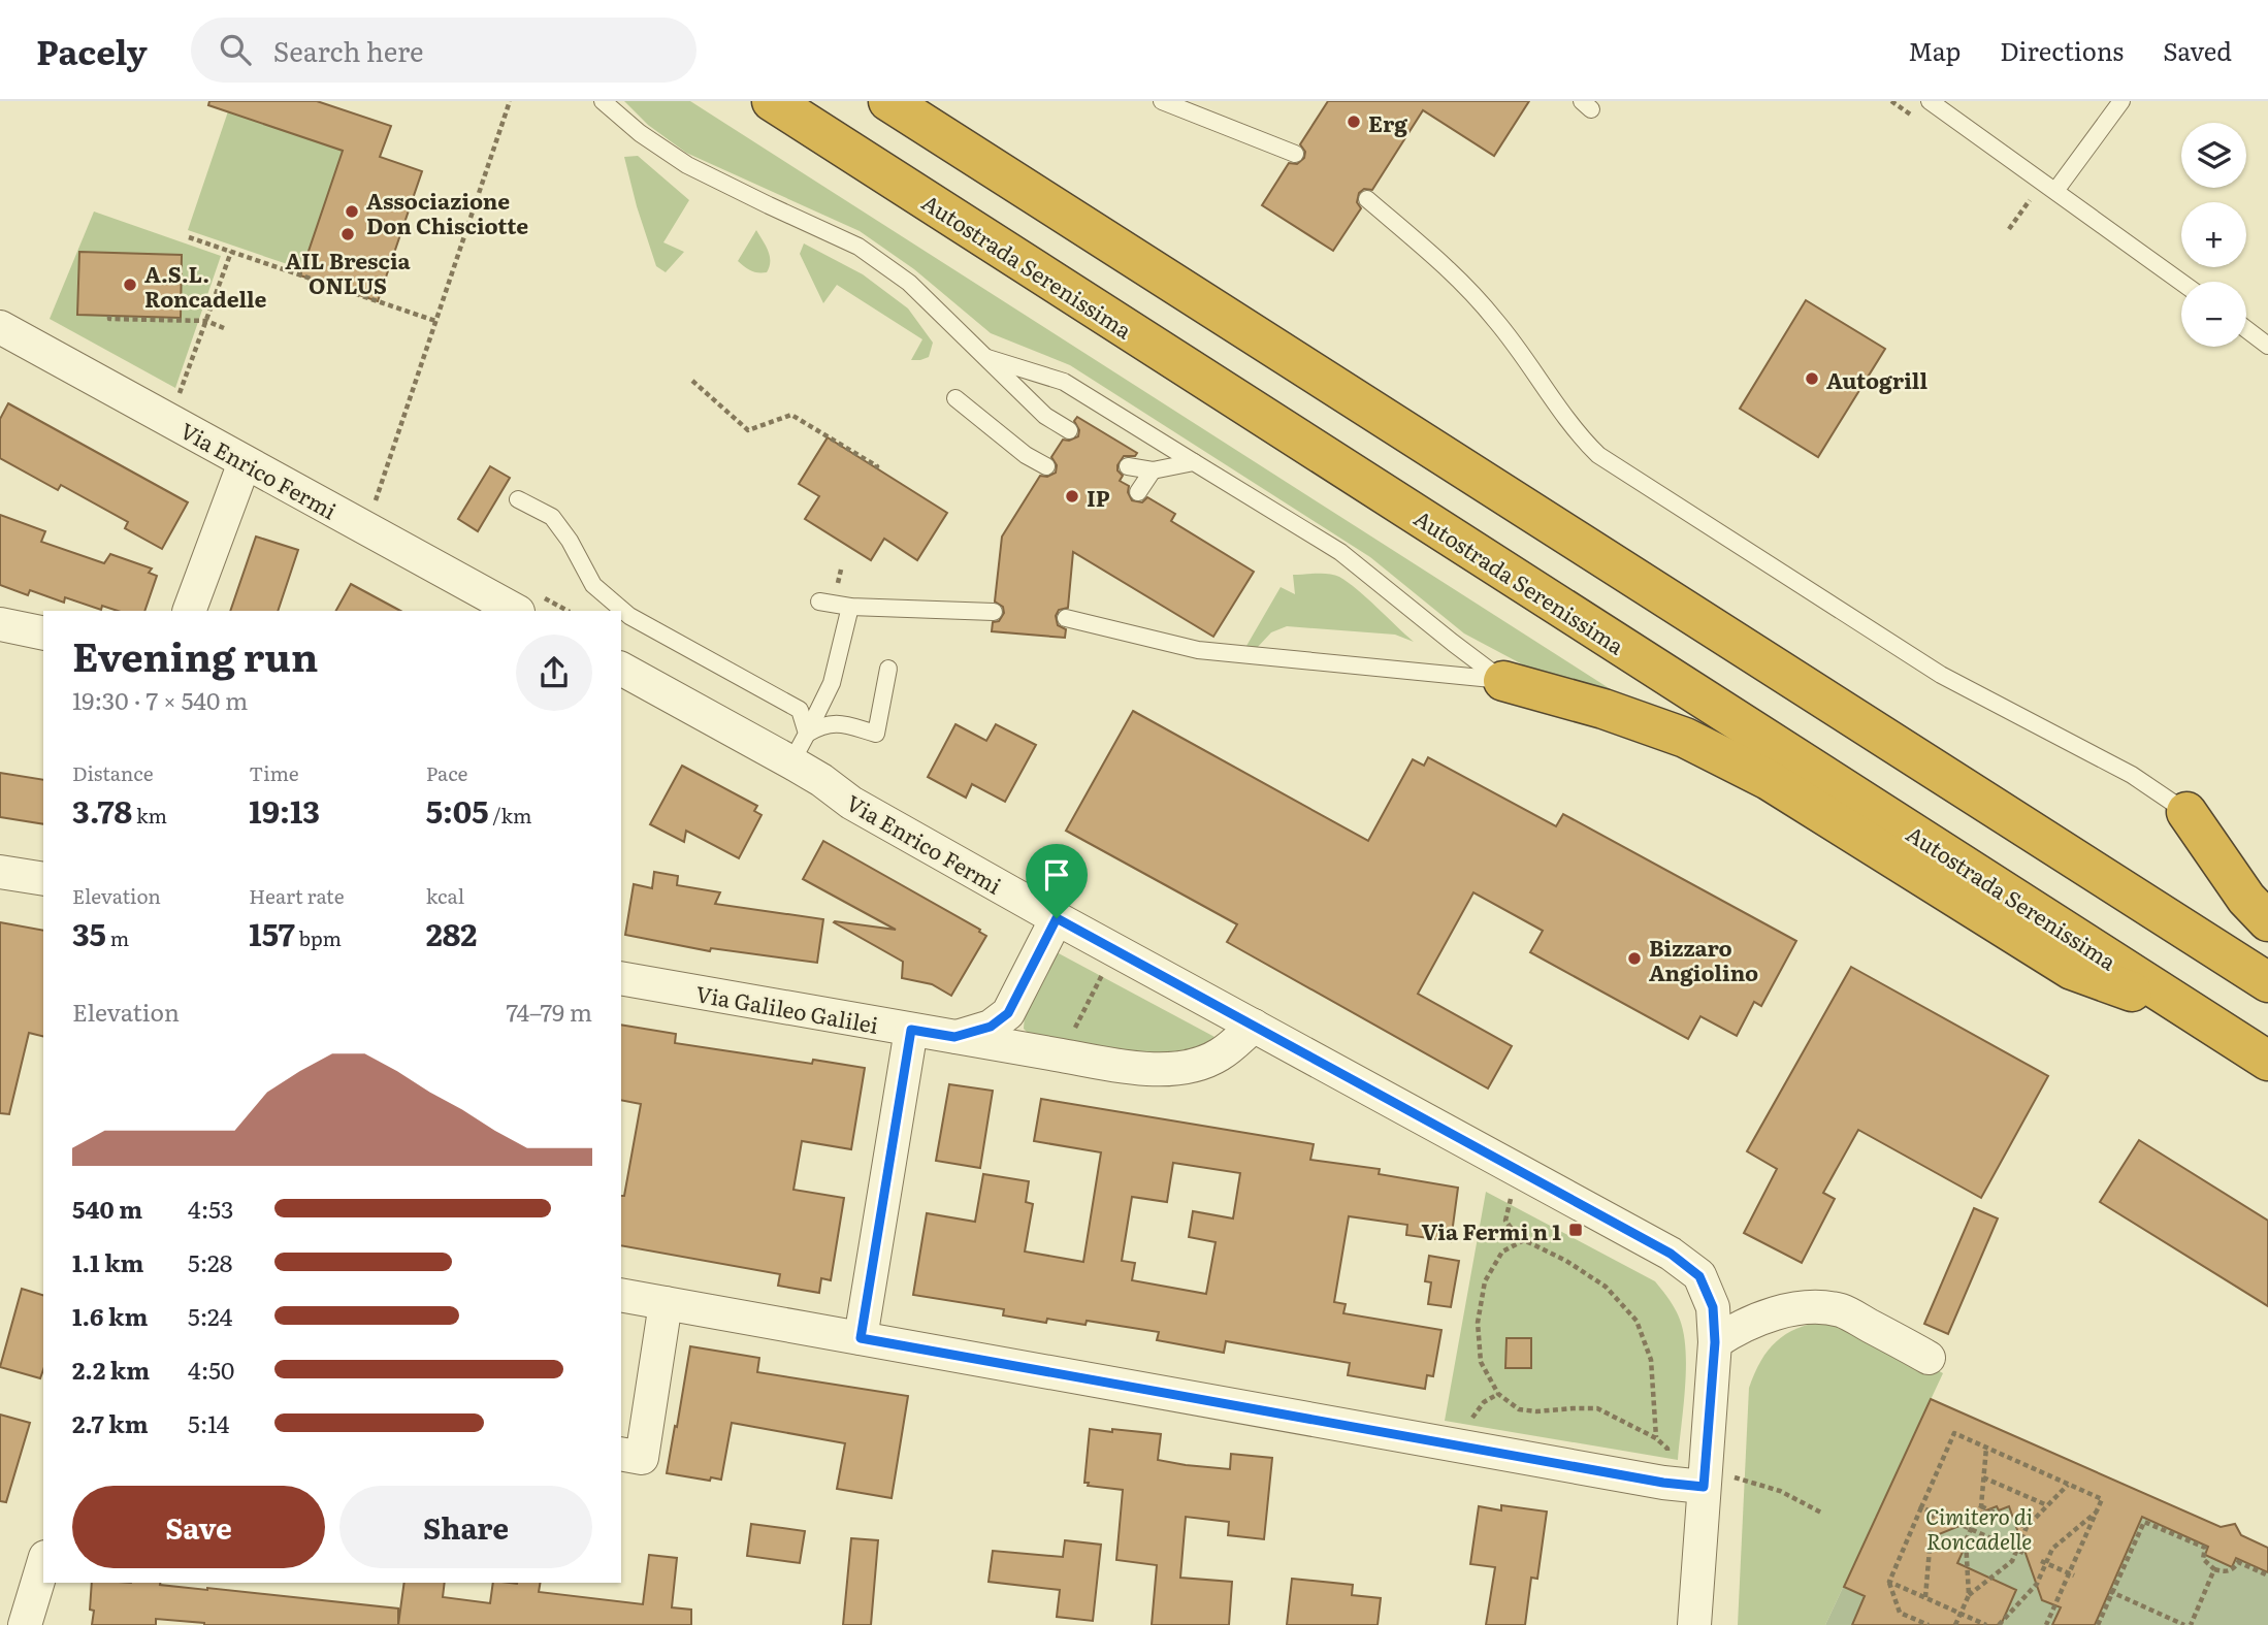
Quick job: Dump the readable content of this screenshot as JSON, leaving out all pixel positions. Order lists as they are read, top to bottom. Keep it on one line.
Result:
{"streets":{"highway":["Autostrada Serenissima"],"street":["Via Enrico Fermi","Via Galileo Galilei"]},"crossings":[["Via Enrico Fermi","Via Galileo Galilei"]],"parks":["Cimitero di Roncadelle"],"places":{"other":["Erg","Associazione Don Chisciotte","AIL Brescia ONLUS","A.S.L. Roncadelle","Autogrill","IP","Bizzaro Angiolino"],"transit":["Via Fermi n 1"]},"page":{"header":"Pacely","search":"Search here","nav":["Map","Directions","Saved"],"map_buttons":["+","−"],"heading":["Evening run","19:30 · 7 × 540 m"],"stats":[["Distance","3.78 km"],["Time","19:13"],["Pace","5:05 /km"],["Elevation","35 m"],["Heart rate","157 bpm"],["kcal","282"]],"chart":["Elevation","74–79 m"],"list":[{"name":"540 m","note":"4:53"},{"name":"1.1 km","note":"5:28"},{"name":"1.6 km","note":"5:24"},{"name":"2.2 km","note":"4:50"},{"name":"2.7 km","note":"5:14"}],"buttons":["Save","Share"]}}
